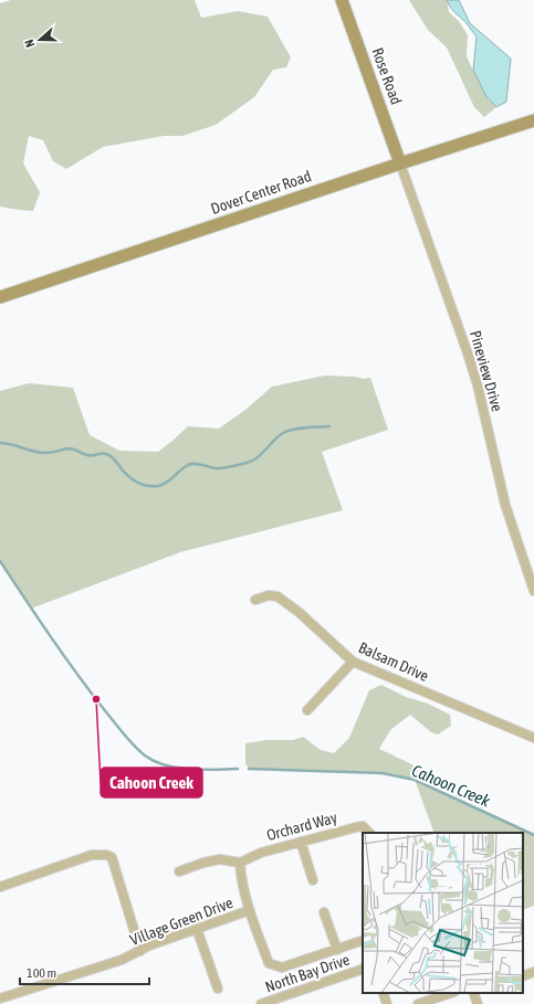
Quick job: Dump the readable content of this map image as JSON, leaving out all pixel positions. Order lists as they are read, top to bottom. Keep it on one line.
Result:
{"streets":{"street":["Rose Road","Dover Center Road","Pineview Drive","Balsam Drive","Orchard Way","Village Green Drive","North Bay Drive"]},"crossings":[["Rose Road","Dover Center Road"],["Rose Road","Pineview Drive"],["Dover Center Road","Pineview Drive"]],"water":["Cahoon Creek"],"places":["Cahoon Creek"],"scale_bar":"100 m","north":"left"}
